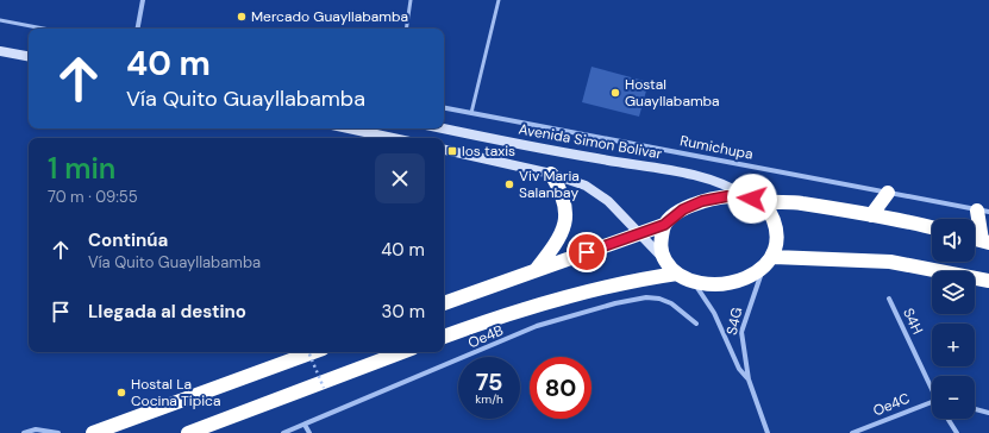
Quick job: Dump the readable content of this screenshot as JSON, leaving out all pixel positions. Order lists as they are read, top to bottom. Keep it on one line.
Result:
{"streets":{"main road":["Avenida Simon Bolivar"],"street":["Rumichupa","S4G","S4H","Oe4B","Oe4C"]},"crossings":[["Avenida Simon Bolivar","S4G"]],"places":{"other":["Mercado Guayllabamba","Hostal Guayllabamba","Viv Maria Salanbay","Hostal La Cocina Tipica"],"transit":["los taxis"]},"page":{"turn":["40 m","Vía Quito Guayllabamba"],"heading":["1 min","70 m · 09:55"],"map_buttons":["+","−"],"list":[{"name":"Continúa","note":"Vía Quito Guayllabamba","value":"40 m"},{"name":"Llegada al destino","value":"30 m"}],"speed":"75 km/h","limit":"80"}}
